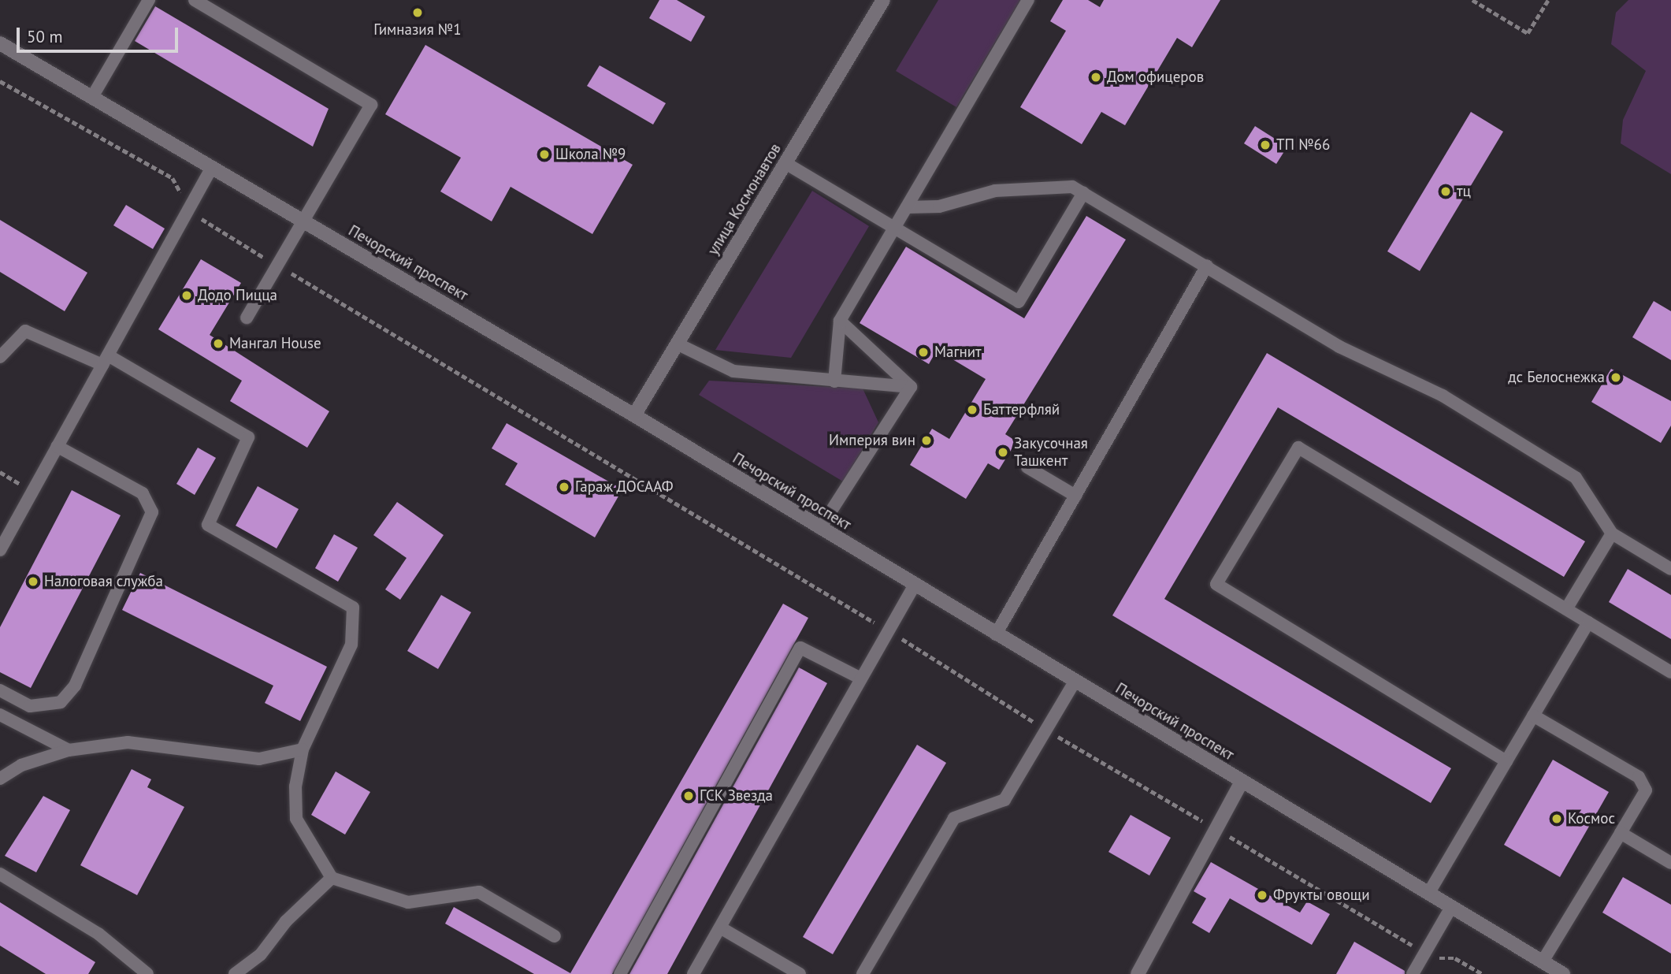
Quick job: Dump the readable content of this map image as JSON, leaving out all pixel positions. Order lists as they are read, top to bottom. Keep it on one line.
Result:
{"streets":{"main road":["улица Космонавтов","Печорский проспект"]},"crossings":[["улица Космонавтов","Печорский проспект"]],"places":["Гимназия №1","Дом офицеров","ТП №66","Школа №9","тц","Додо Пицца","Мангал House","Магнит","дс Белоснежка","Баттерфляй","Империя вин","Закусочная Ташкент","Гараж ДОСААФ","Налоговая служба","ГСК Звезда","Космос","Фрукты овощи"],"scale_bar":"50 m"}
